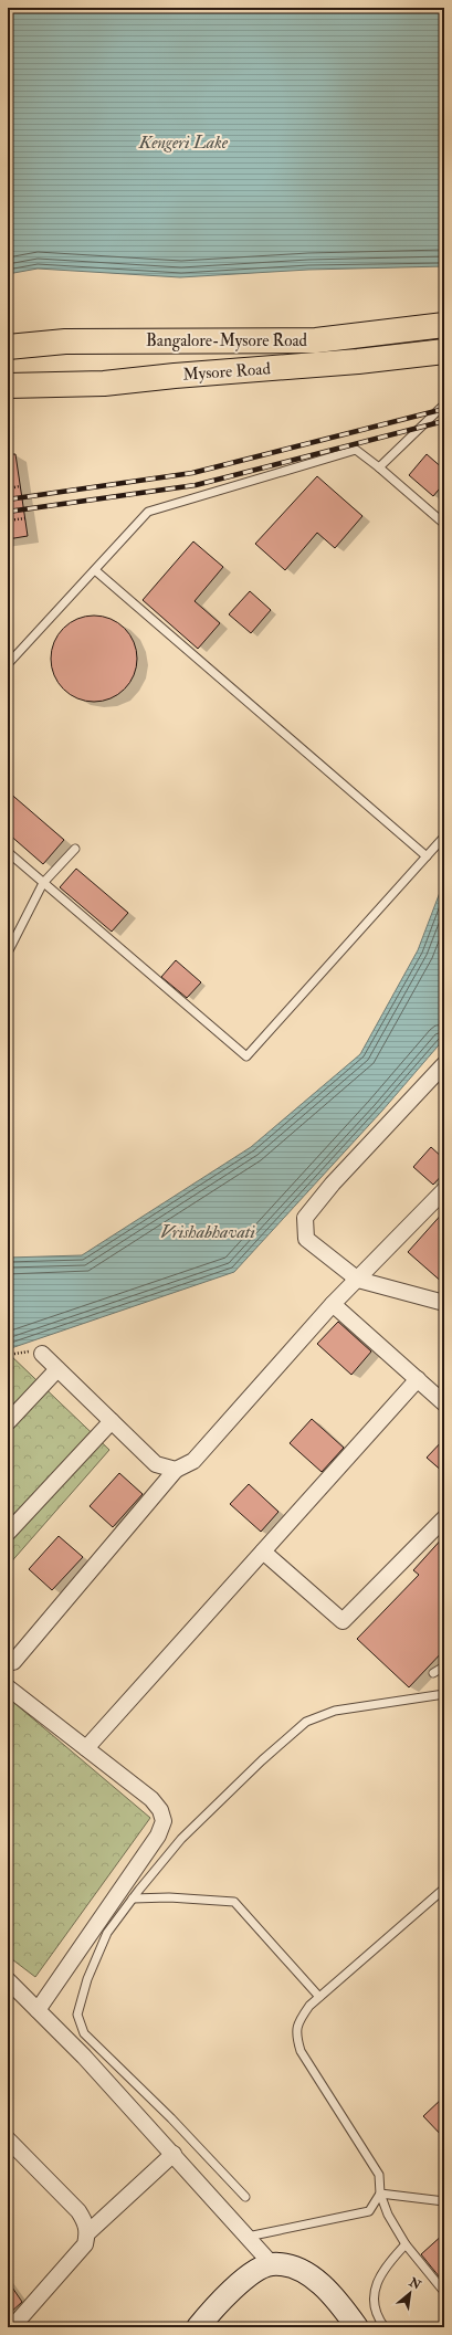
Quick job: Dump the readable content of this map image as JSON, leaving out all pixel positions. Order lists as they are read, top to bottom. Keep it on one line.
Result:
{"streets":{"highway":["Bangalore-Mysore Road","Mysore Road"]},"water":["Kengeri Lake","Vrishabhavati"],"north":"top right"}
